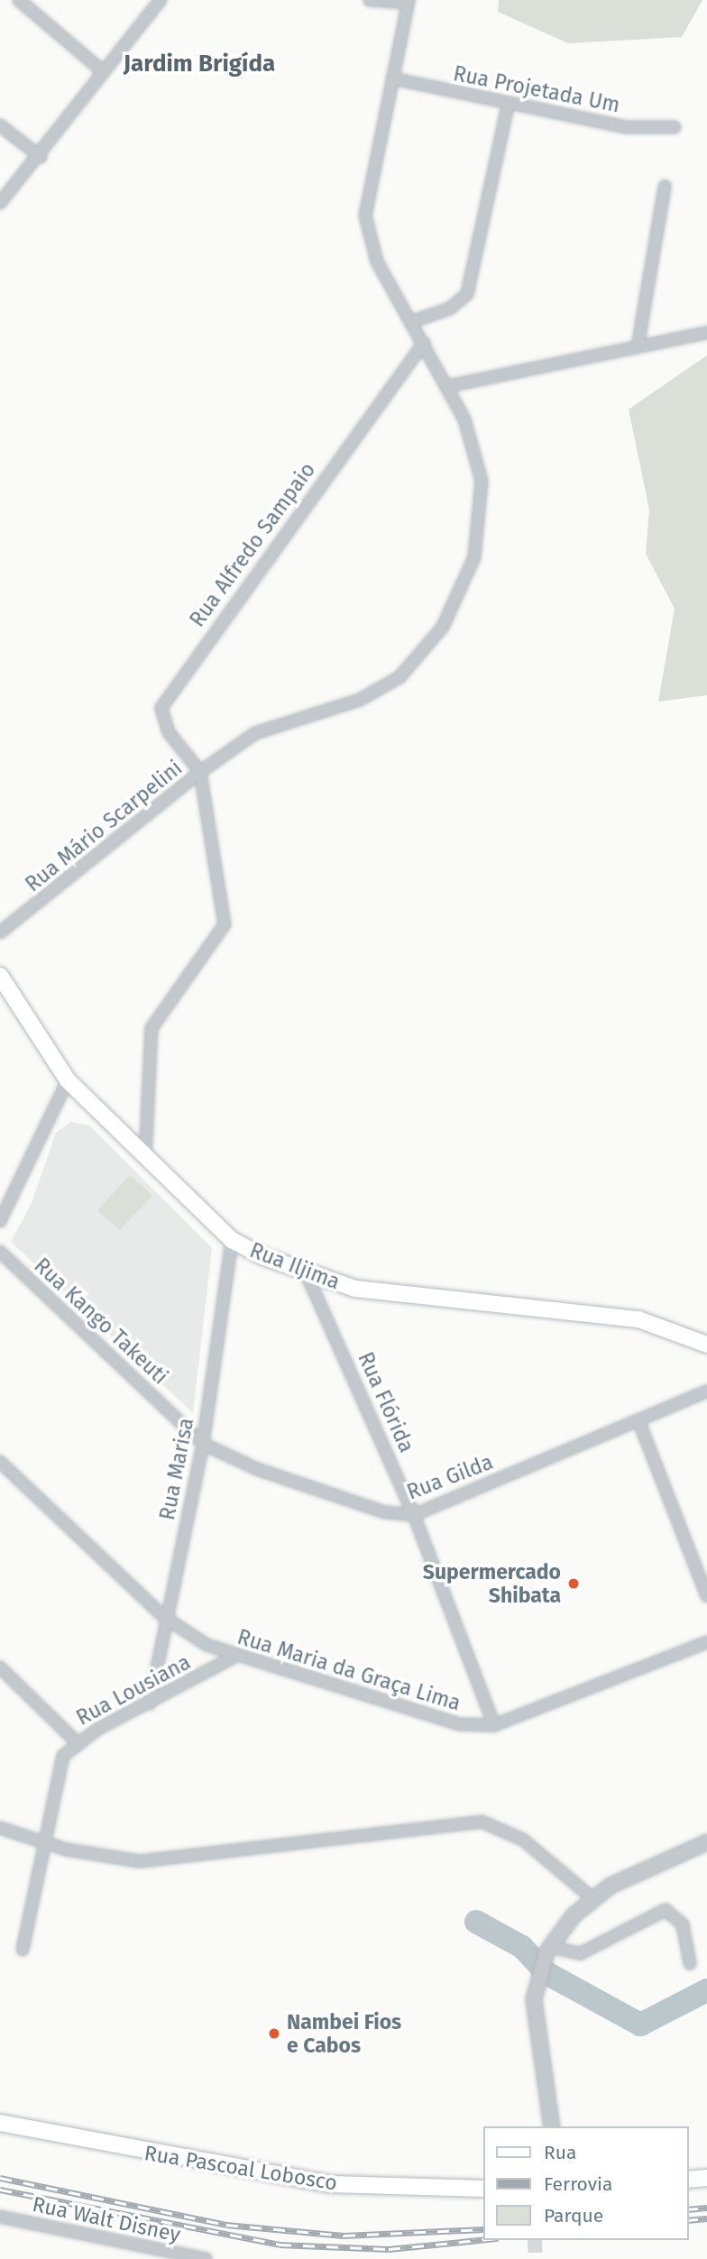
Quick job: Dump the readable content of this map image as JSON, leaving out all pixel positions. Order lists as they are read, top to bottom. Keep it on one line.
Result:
{"streets":{"main road":["Rua Iljima","Rua Pascoal Lobosco"],"street":["Rua Projetada Um","Rua Alfredo Sampaio","Rua Mário Scarpelini","Rua Kango Takeuti","Rua Flórida","Rua Marisa","Rua Gilda","Rua Maria da Graça Lima","Rua Lousiana","Rua Walt Disney"]},"crossings":[["Rua Projetada Um","Rua Mário Scarpelini"],["Rua Alfredo Sampaio","Rua Mário Scarpelini"],["Rua Iljima","Rua Flórida"],["Rua Iljima","Rua Marisa"],["Rua Kango Takeuti","Rua Marisa"],["Rua Kango Takeuti","Rua Gilda"],["Rua Flórida","Rua Gilda"],["Rua Flórida","Rua Maria da Graça Lima"],["Rua Marisa","Rua Gilda"],["Rua Marisa","Rua Maria da Graça Lima"],["Rua Marisa","Rua Lousiana"],["Rua Maria da Graça Lima","Rua Lousiana"]],"districts":["Jardim Brigída"],"places":["Supermercado Shibata","Nambei Fios e Cabos"],"legend":["Rua","Ferrovia","Parque"]}
